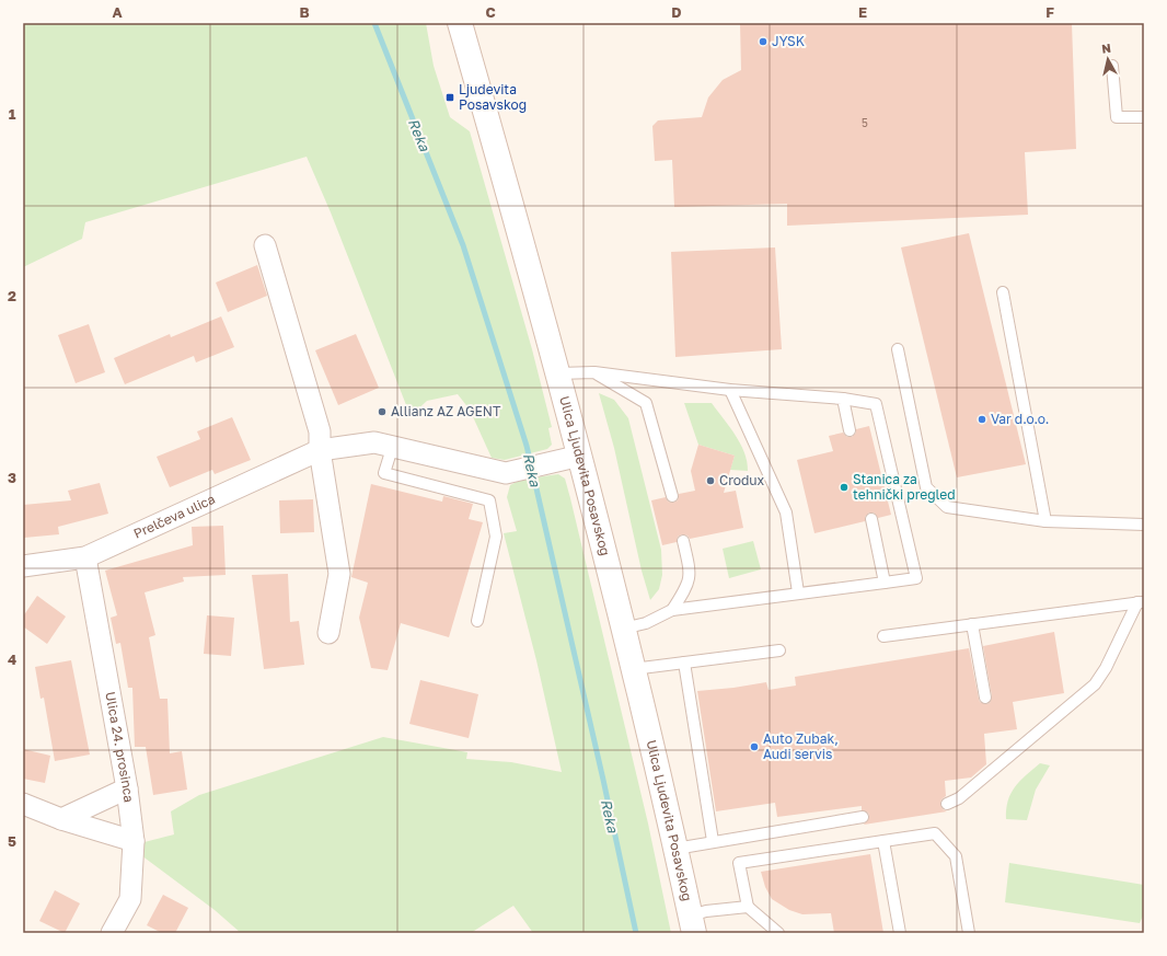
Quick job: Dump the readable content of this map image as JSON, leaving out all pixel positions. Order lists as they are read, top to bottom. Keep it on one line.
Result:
{"streets":{"main road":["Ulica Ljudevita Posavskog"],"street":["Prelčeva ulica","Ulica 24. prosinca"]},"crossings":[["Ulica Ljudevita Posavskog","Prelčeva ulica"],["Prelčeva ulica","Ulica 24. prosinca"]],"water":["Reka"],"places":{"other":["JYSK","Allianz AZ AGENT","Var d.o.o.","Crodux","Stanica za tehnički pregled","Auto Zubak, Audi servis"],"transit":["Ljudevita Posavskog"]},"house_numbers":["5"],"north":"top","grid":{"columns":["A","B","C","D","E","F"],"rows":["1","2","3","4","5"]}}
